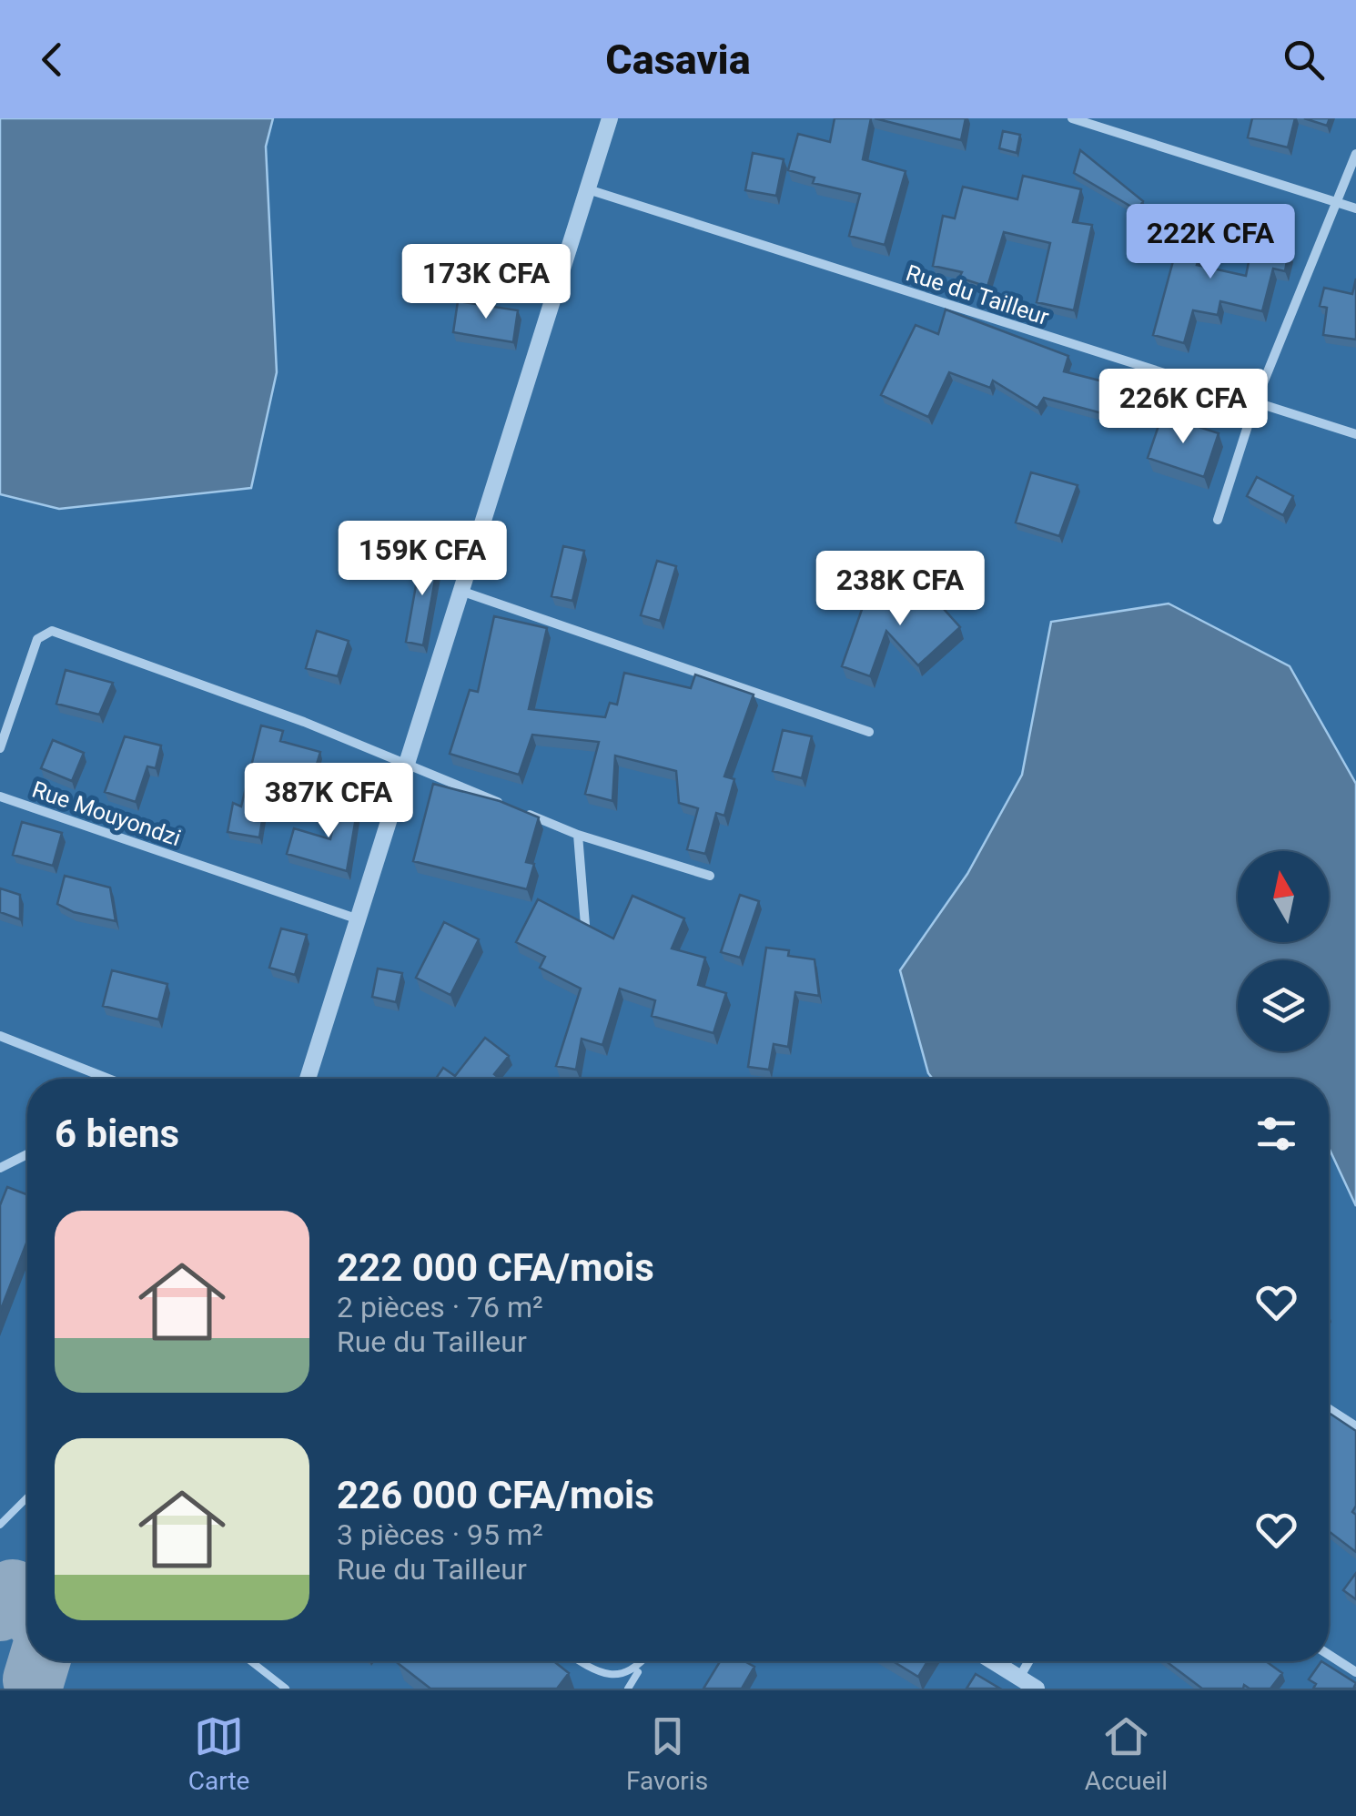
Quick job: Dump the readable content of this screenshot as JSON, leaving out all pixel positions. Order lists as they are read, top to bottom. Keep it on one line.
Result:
{"streets":{"street":["Rue du Tailleur","Rue Mouyondzi"]},"north":"top","page":{"header":"Casavia","price":["222K CFA","173K CFA","226K CFA","159K CFA","238K CFA","387K CFA"],"heading":"6 biens","list":[{"name":"222 000 CFA/mois","note":"2 pièces · 76 m² · Rue du Tailleur"},{"name":"226 000 CFA/mois","note":"3 pièces · 95 m² · Rue du Tailleur"}],"tabs":["Carte","Favoris","Accueil"]}}
